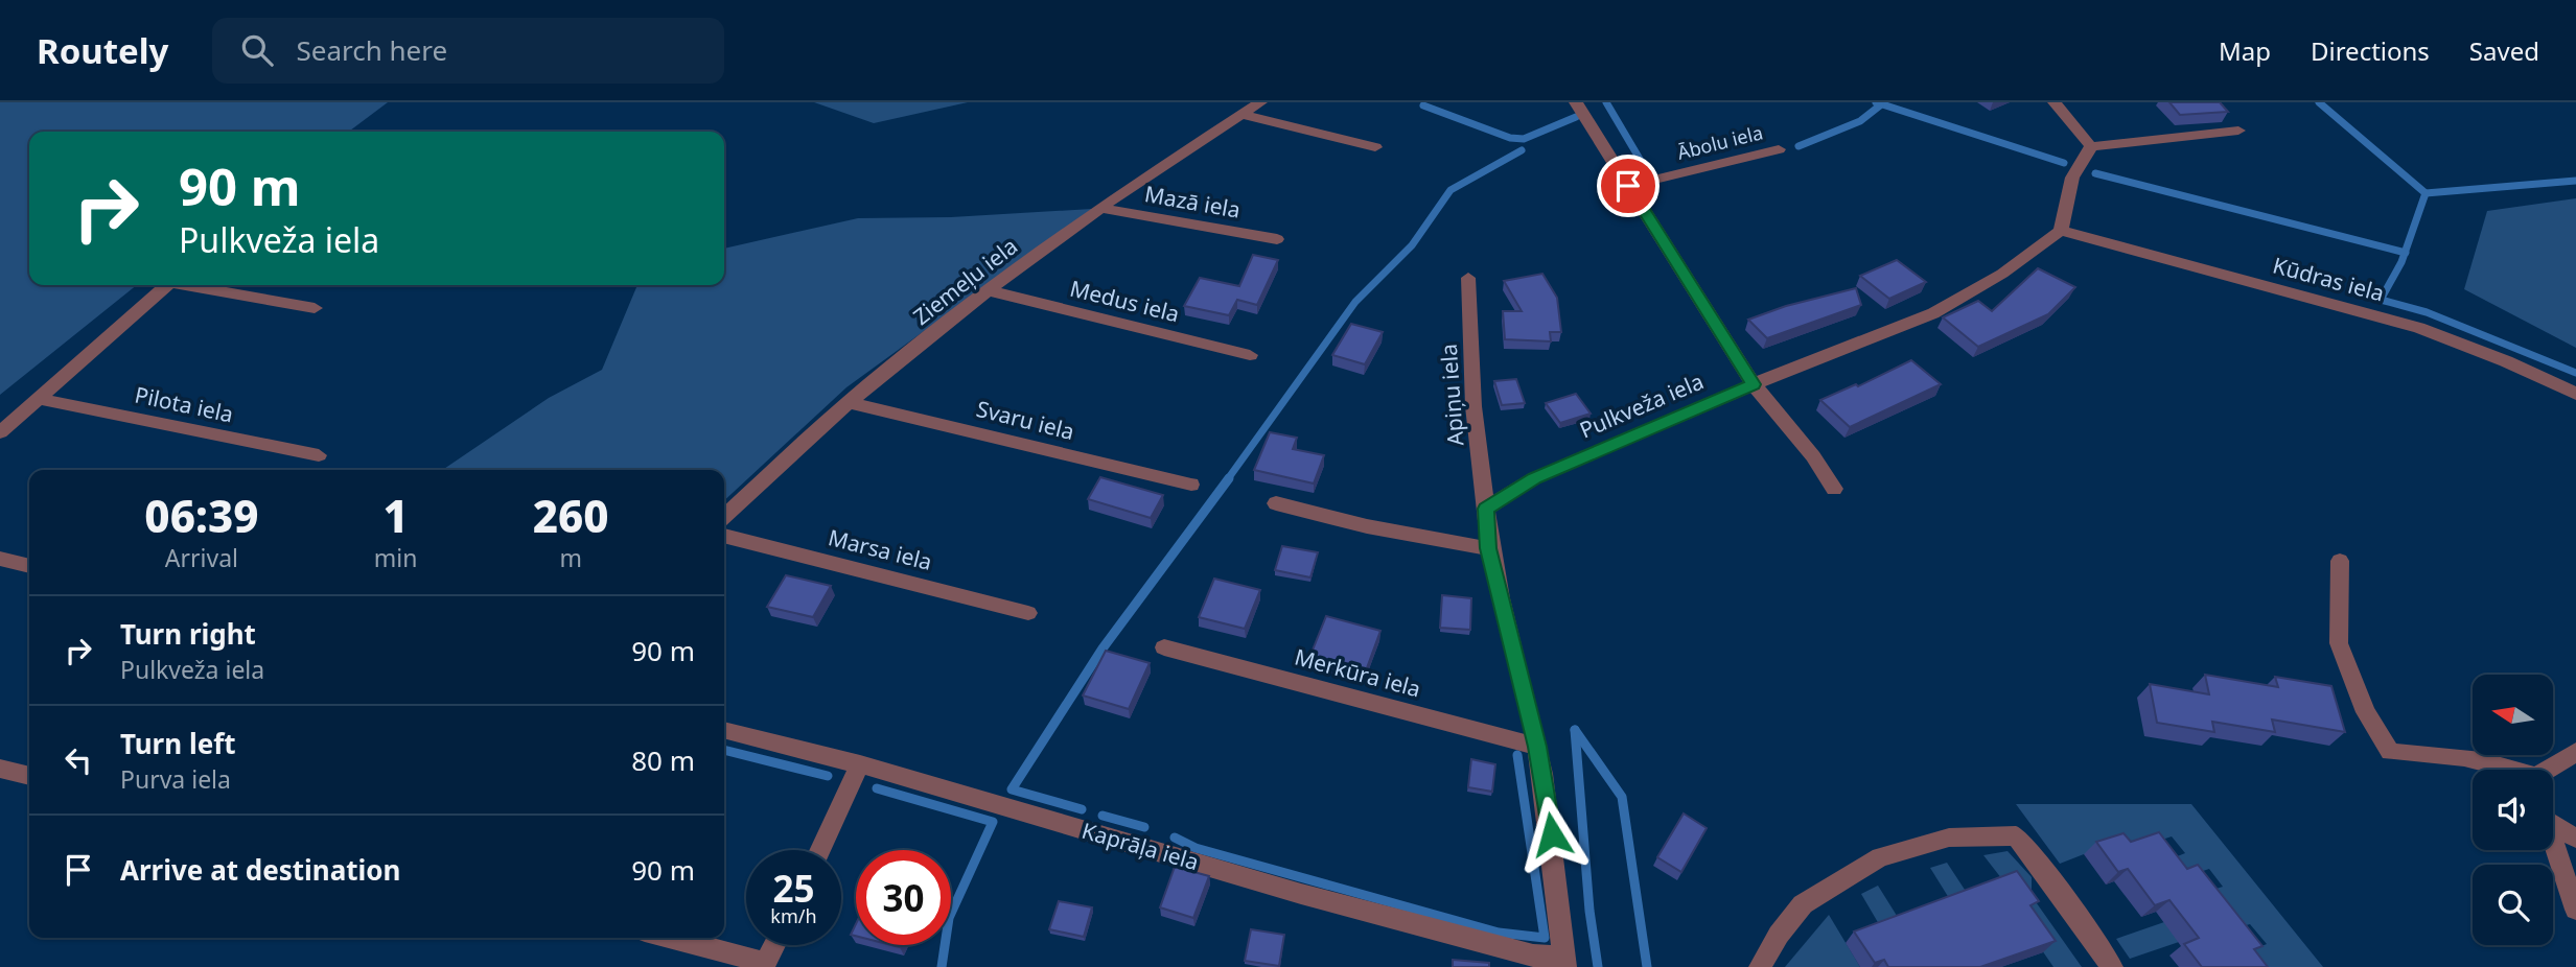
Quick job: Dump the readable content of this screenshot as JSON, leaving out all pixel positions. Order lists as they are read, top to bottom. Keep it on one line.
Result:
{"streets":{"street":["Ābolu iela","Mazā iela","Kūdras iela","Ziemeļu iela","Medus iela","Apiņu iela","Pilota iela","Pulkveža iela","Svaru iela","Marsa iela","Merkūra iela","Kaprāļa iela"]},"crossings":[["Mazā iela","Ziemeļu iela"],["Kūdras iela","Pulkveža iela"],["Ziemeļu iela","Medus iela"],["Ziemeļu iela","Svaru iela"],["Apiņu iela","Pulkveža iela"]],"north":"left","page":{"header":"Routely","search":"Search here","nav":["Map","Directions","Saved"],"turn":["90 m","Pulkveža iela"],"eta":["06:39","Arrival","1","min","260","m"],"list":[{"name":"Turn right","note":"Pulkveža iela","value":"90 m"},{"name":"Turn left","note":"Purva iela","value":"80 m"},{"name":"Arrive at destination","value":"90 m"}],"speed":"25 km/h","limit":"30"}}
